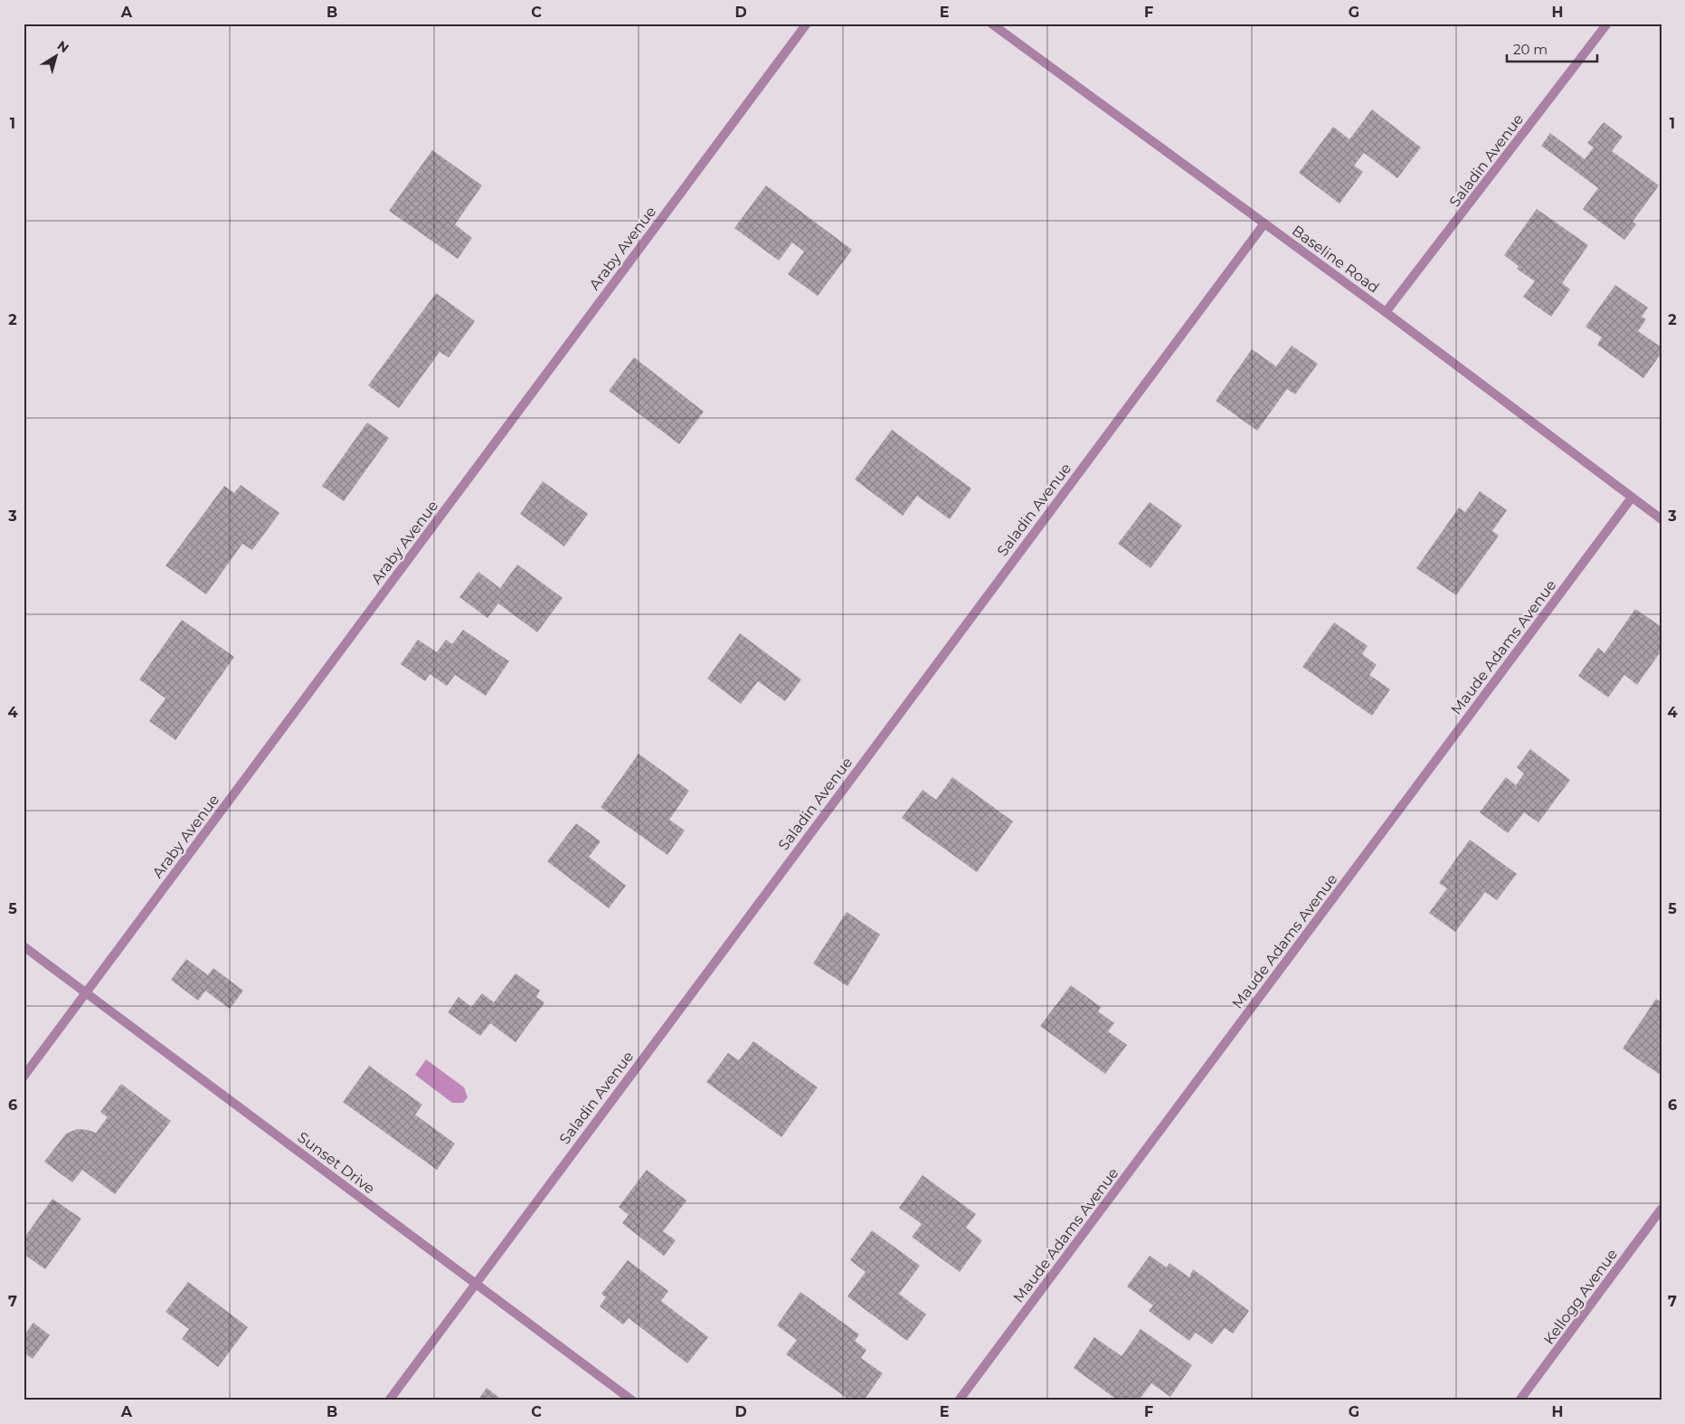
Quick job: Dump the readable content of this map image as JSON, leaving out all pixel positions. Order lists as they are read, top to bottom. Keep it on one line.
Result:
{"streets":{"street":["Saladin Avenue","Araby Avenue","Baseline Road","Maude Adams Avenue","Sunset Drive","Kellogg Avenue"]},"crossings":[["Saladin Avenue","Baseline Road"],["Saladin Avenue","Sunset Drive"],["Araby Avenue","Sunset Drive"],["Baseline Road","Maude Adams Avenue"]],"scale_bar":"20 m","north":"top right","grid":{"columns":["A","B","C","D","E","F","G","H"],"rows":["1","2","3","4","5","6","7"]}}
